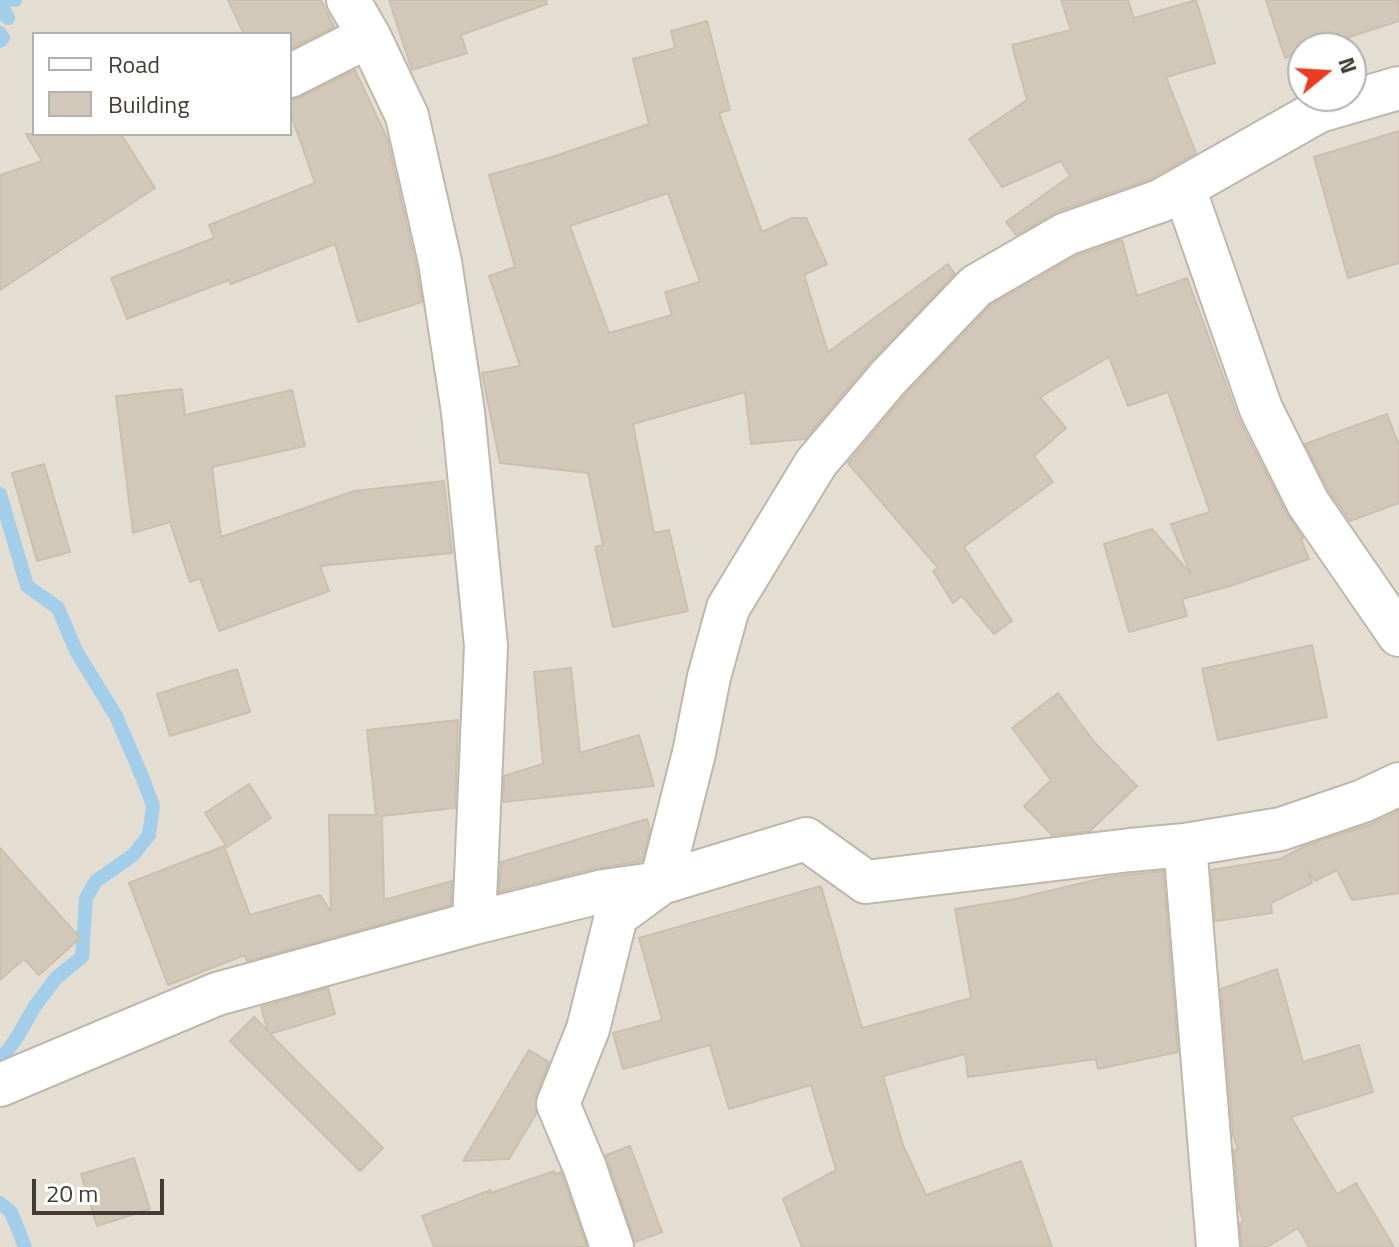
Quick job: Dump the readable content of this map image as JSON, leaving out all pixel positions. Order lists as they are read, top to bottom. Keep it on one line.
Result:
{"legend":["Road","Building"],"scale_bar":"20 m","north":"right"}
